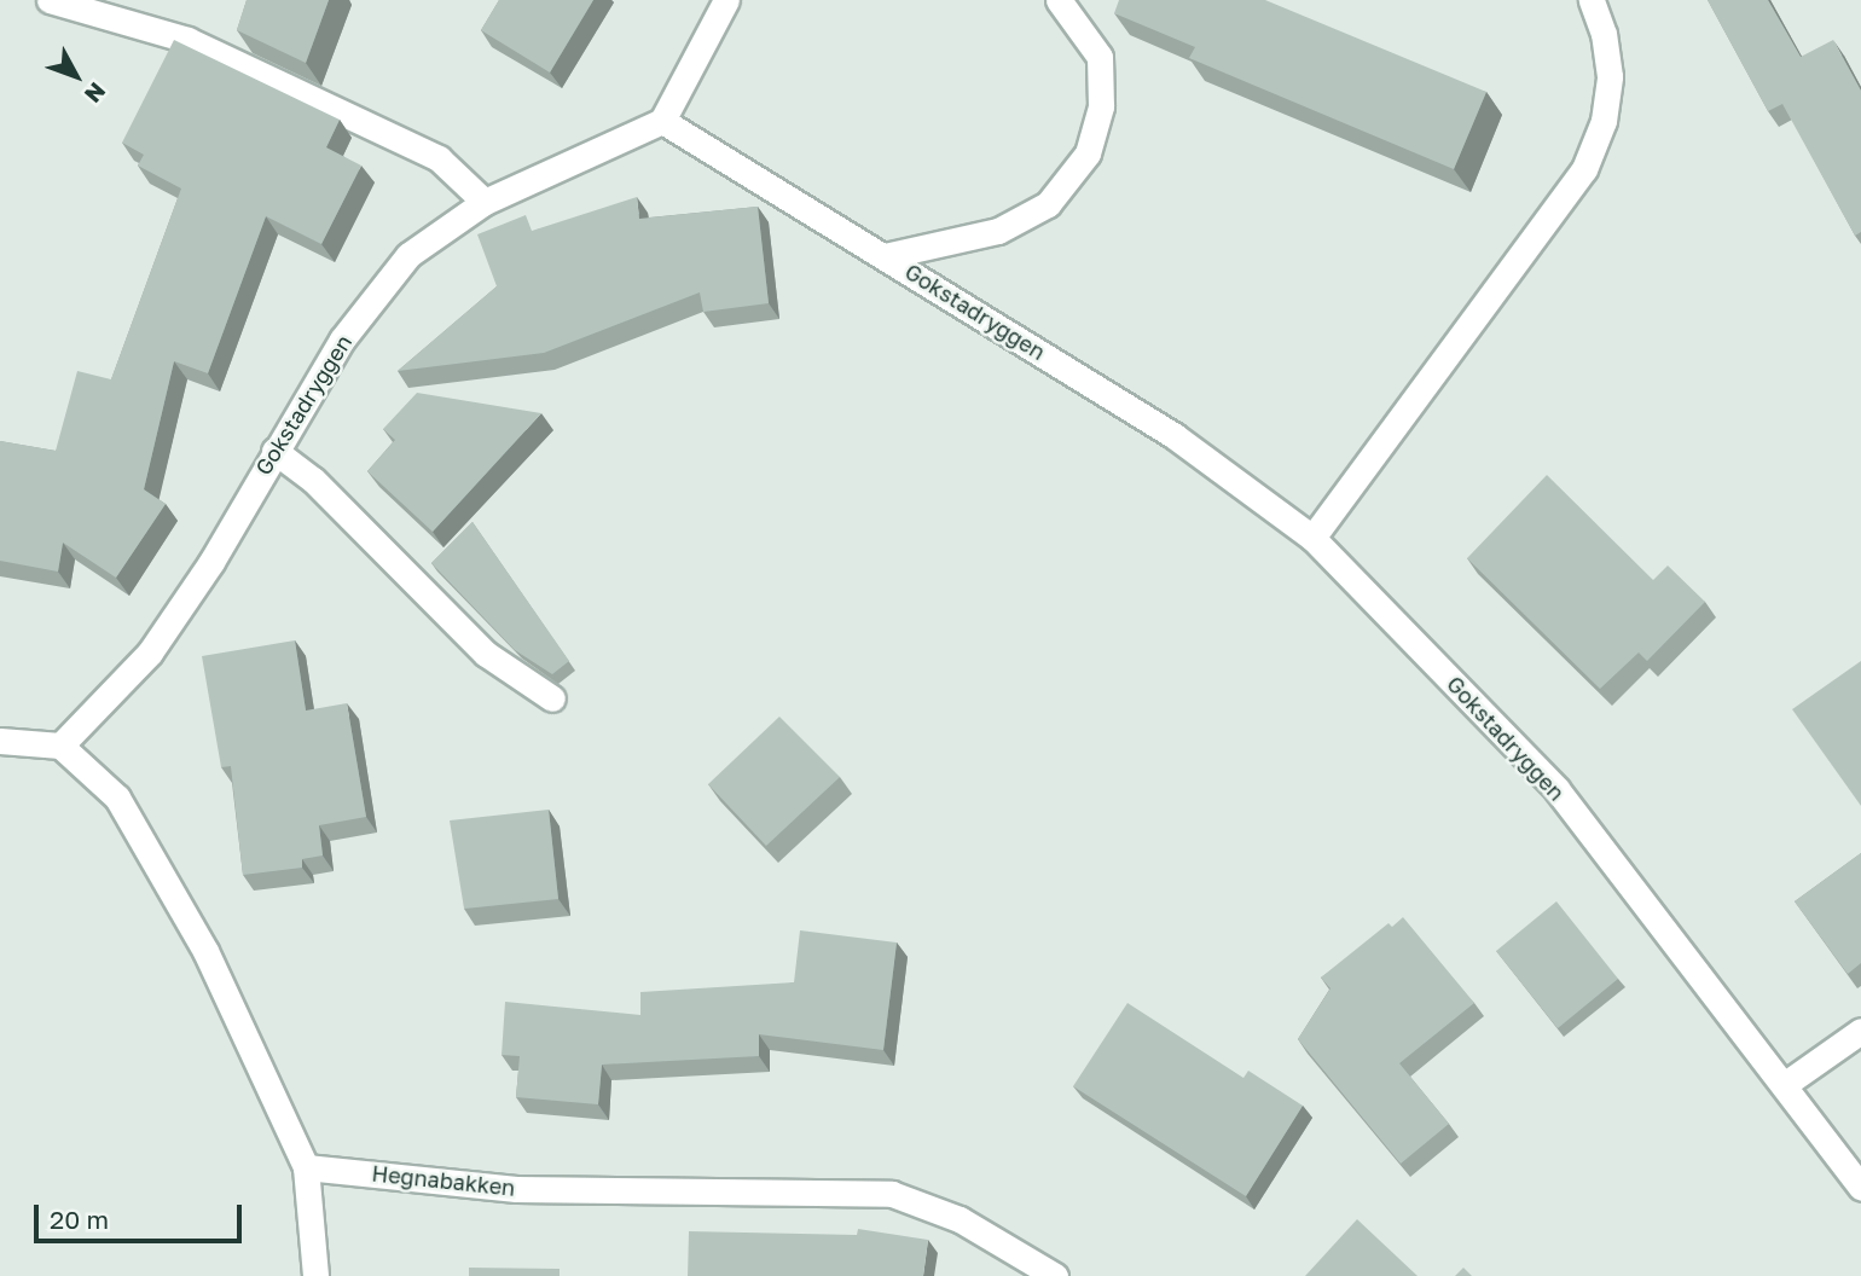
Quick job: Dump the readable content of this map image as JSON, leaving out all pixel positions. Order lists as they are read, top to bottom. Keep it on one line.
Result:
{"streets":{"street":["Gokstadryggen","Hegnabakken"]},"scale_bar":"20 m","north":"bottom right"}
